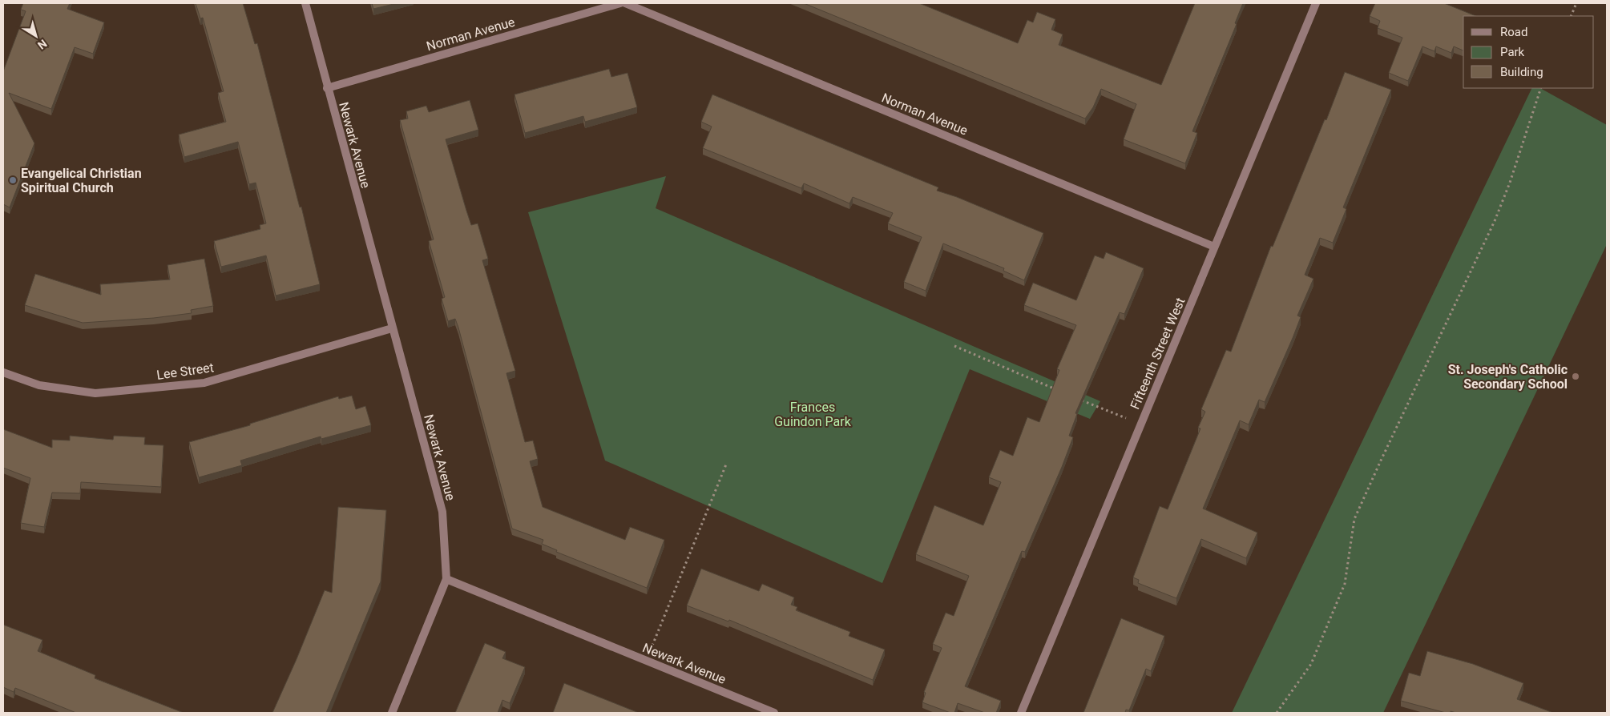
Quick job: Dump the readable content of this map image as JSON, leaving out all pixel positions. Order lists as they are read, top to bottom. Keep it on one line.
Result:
{"streets":{"street":["Norman Avenue","Newark Avenue","Fifteenth Street West","Lee Street"]},"crossings":[["Norman Avenue","Newark Avenue"],["Norman Avenue","Fifteenth Street West"],["Newark Avenue","Lee Street"]],"parks":["Frances Guindon Park"],"places":["Evangelical Christian Spiritual Church","St. Joseph's Catholic Secondary School"],"legend":["Road","Park","Building"],"north":"bottom right"}
